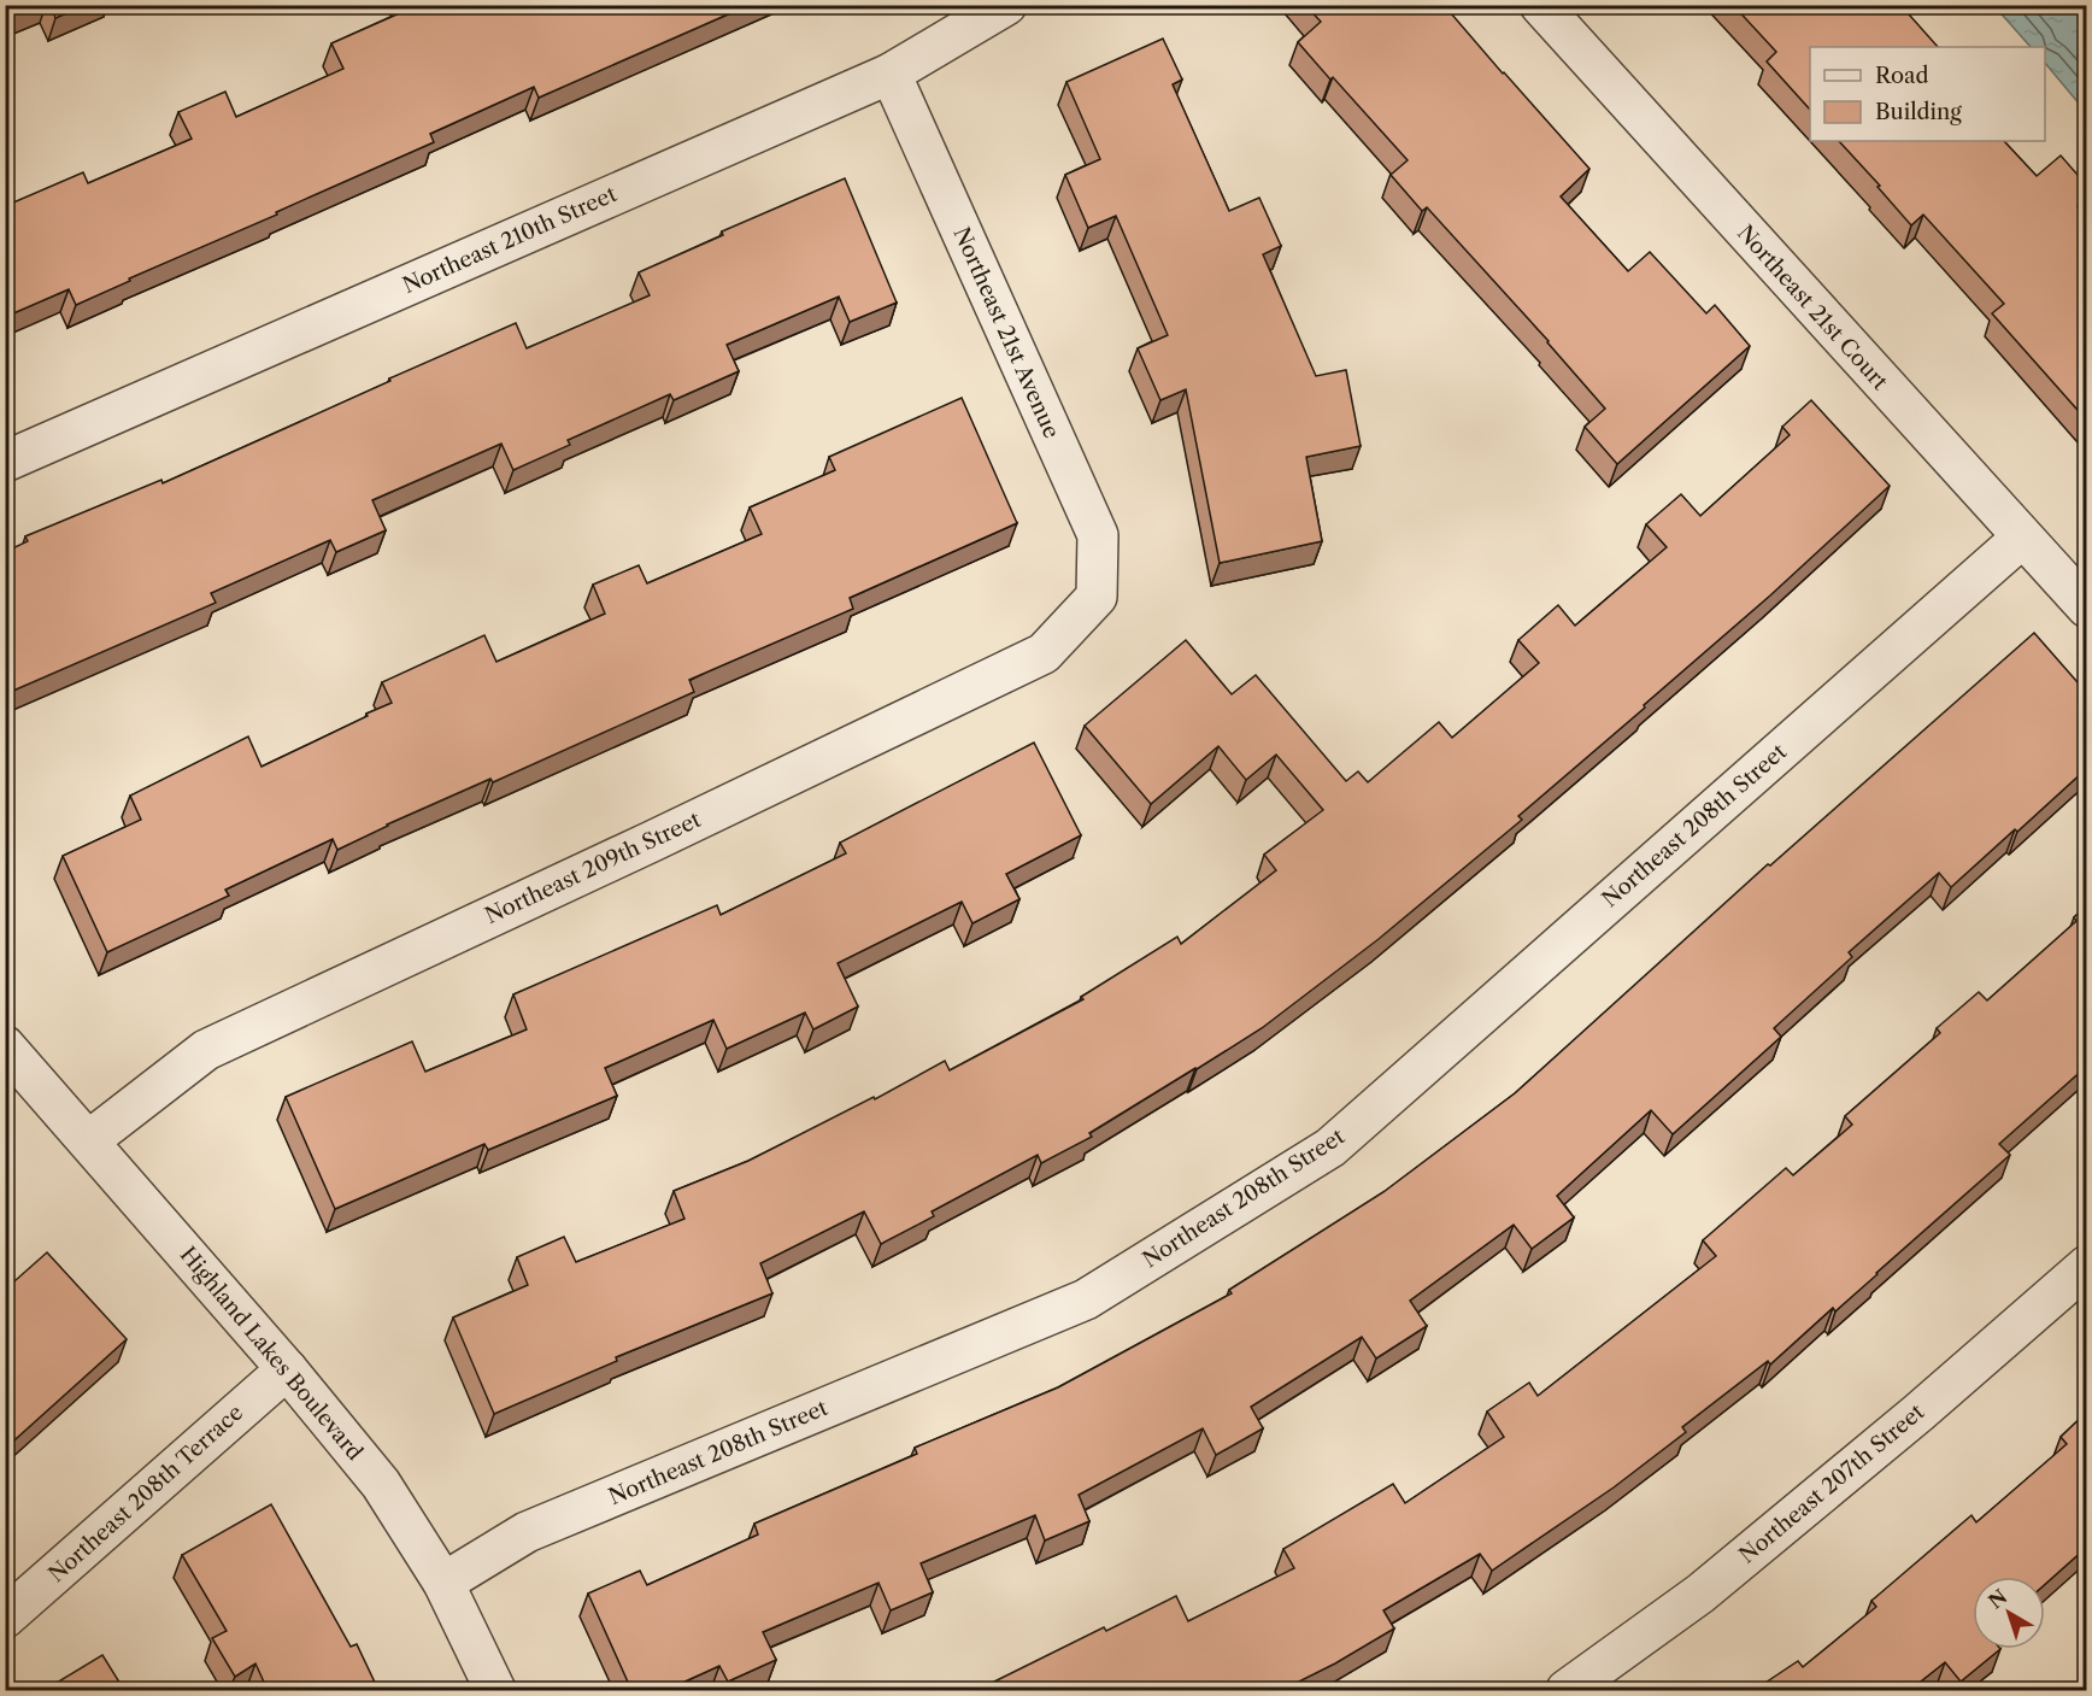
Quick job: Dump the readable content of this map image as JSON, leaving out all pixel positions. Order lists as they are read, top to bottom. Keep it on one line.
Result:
{"streets":{"street":["Northeast 210th Street","Northeast 21st Court","Northeast 21st Avenue","Northeast 208th Street","Northeast 209th Street","Highland Lakes Boulevard","Northeast 207th Street","Northeast 208th Terrace"]},"crossings":[["Northeast 210th Street","Northeast 21st Avenue"],["Northeast 21st Court","Northeast 208th Street"],["Northeast 21st Avenue","Northeast 209th Street"],["Northeast 208th Street","Highland Lakes Boulevard"],["Northeast 209th Street","Highland Lakes Boulevard"],["Highland Lakes Boulevard","Northeast 208th Terrace"]],"legend":["Road","Building"],"north":"top left"}
